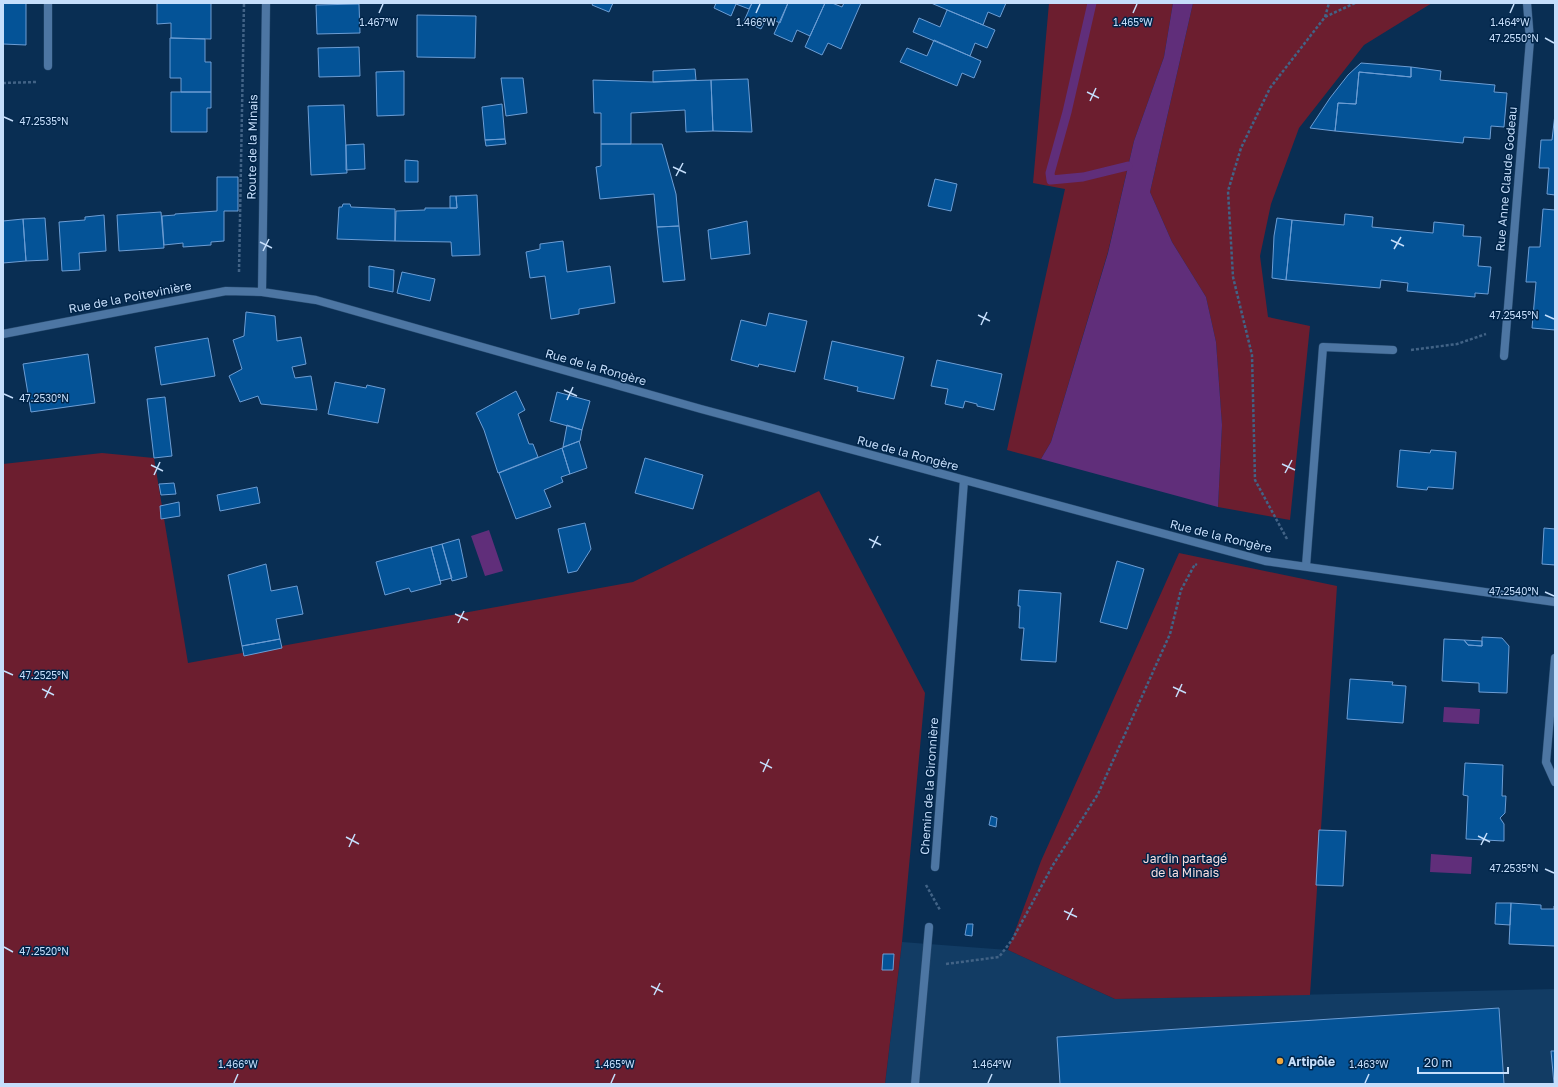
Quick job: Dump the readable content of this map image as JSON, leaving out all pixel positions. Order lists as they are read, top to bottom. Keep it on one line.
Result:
{"streets":{"street":["Route de la Minais","Rue Anne Claude Godeau","Rue de la Poitevinière","Rue de la Rongère","Chemin de la Gironnière"]},"crossings":[["Route de la Minais","Rue de la Poitevinière"],["Route de la Minais","Rue de la Rongère"],["Rue de la Poitevinière","Rue de la Rongère"],["Rue de la Rongère","Chemin de la Gironnière"]],"parks":["Jardin partagé de la Minais"],"places":["Artipôle"],"scale_bar":"20 m","coordinates":["1.467°W","1.466°W","1.465°W","1.464°W","47.2550°N","47.2535°N","47.2545°N","47.2530°N","47.2540°N","47.2525°N","47.2520°N","1.463°W"]}
